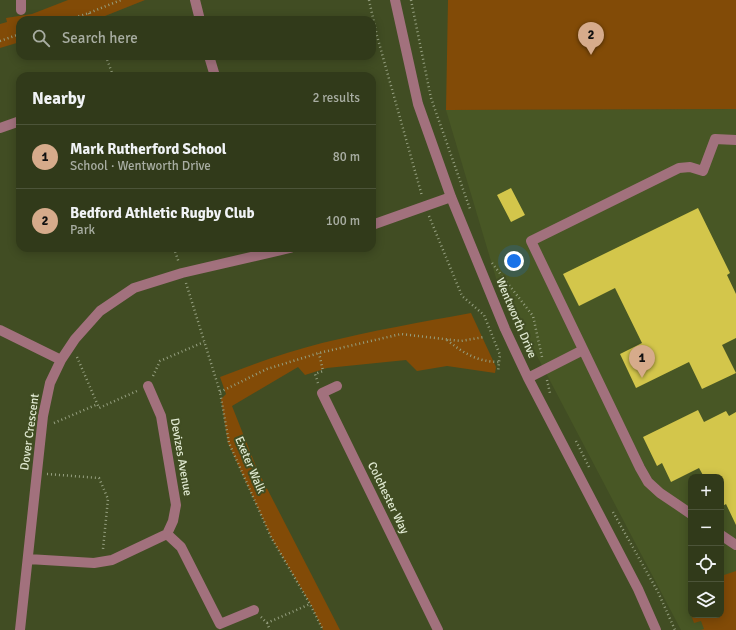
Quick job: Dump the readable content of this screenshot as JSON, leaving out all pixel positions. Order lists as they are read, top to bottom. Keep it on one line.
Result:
{"streets":{"street":["Wentworth Drive","Dover Crescent","Devizes Avenue","Colchester Way"],"path":["Exeter Walk"]},"crossings":[["Dover Crescent","Exeter Walk"]],"page":{"search":"Search here","pins":["2","1"],"heading":["Nearby","2 results"],"list":[{"mark":"1","name":"Mark Rutherford School","note":"School · Wentworth Drive","value":"80 m"},{"mark":"2","name":"Bedford Athletic Rugby Club","note":"Park","value":"100 m"}],"map_buttons":["+","−"]}}
